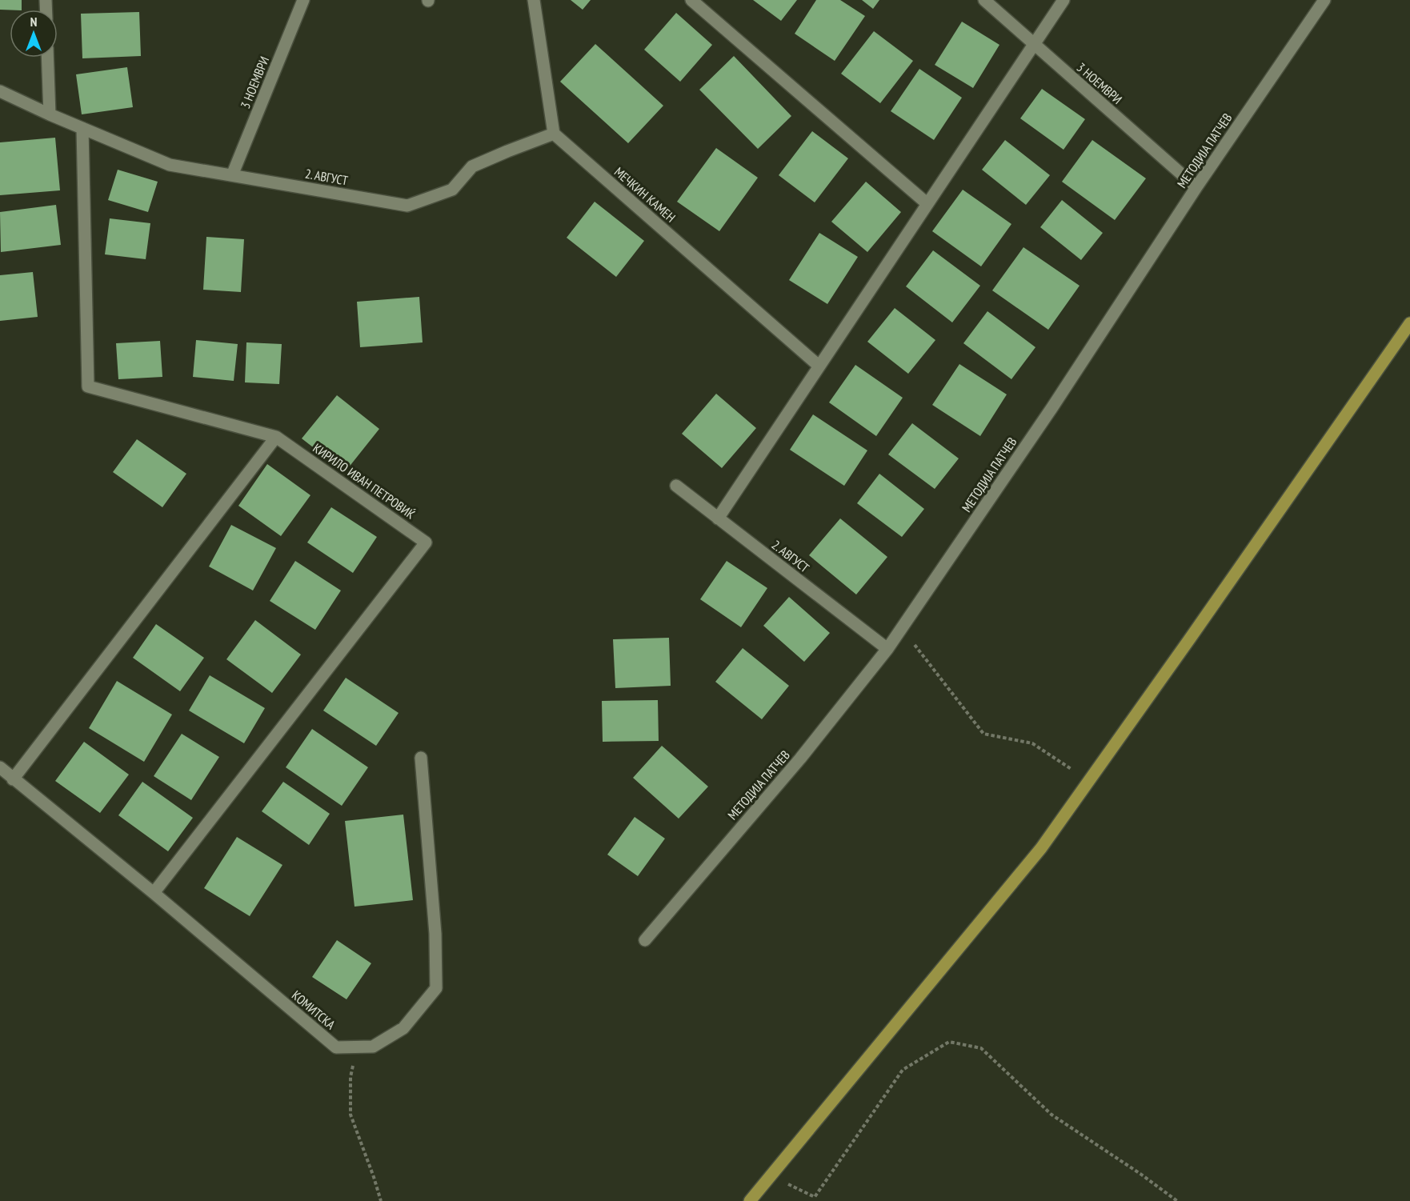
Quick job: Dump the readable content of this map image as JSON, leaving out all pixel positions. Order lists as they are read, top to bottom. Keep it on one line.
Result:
{"streets":{"street":["3 НОЕМВРИ","МЕТОДИJА ПАТЧЕВ","2. АВГУСТ","МЕЧКИН КАМЕН","КИРИЛО ИВАН ПЕТРОВИЌ","КОМИТСКА"]},"crossings":[["3 НОЕМВРИ","МЕТОДИJА ПАТЧЕВ"],["3 НОЕМВРИ","2. АВГУСТ"],["МЕТОДИJА ПАТЧЕВ","2. АВГУСТ"],["2. АВГУСТ","МЕЧКИН КАМЕН"],["КИРИЛО ИВАН ПЕТРОВИЌ","КОМИТСКА"]],"north":"top"}
